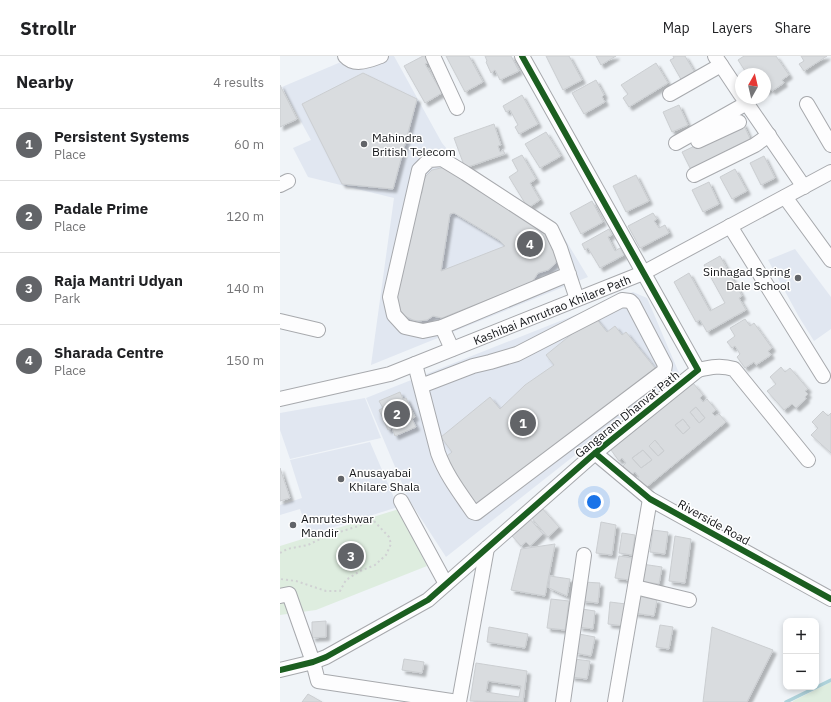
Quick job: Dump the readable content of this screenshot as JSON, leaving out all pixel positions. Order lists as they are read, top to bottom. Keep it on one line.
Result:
{"streets":{"street":["Kashibai Amrutrao Khilare Path","Gangaram Dhanvat Path","Riverside Road"]},"crossings":[["Kashibai Amrutrao Khilare Path","Gangaram Dhanvat Path"],["Gangaram Dhanvat Path","Riverside Road"]],"places":["Mahindra British Telecom","Sinhagad Spring Dale School","Anusayabai Khilare Shala","Amruteshwar Mandir"],"north":"top","page":{"header":"Strollr","nav":["Map","Layers","Share"],"heading":["Nearby","4 results"],"list":[{"mark":"1","name":"Persistent Systems","note":"Place","value":"60 m"},{"mark":"2","name":"Padale Prime","note":"Place","value":"120 m"},{"mark":"3","name":"Raja Mantri Udyan","note":"Park","value":"140 m"},{"mark":"4","name":"Sharada Centre","note":"Place","value":"150 m"}],"pins":["4","2","1","3"],"map_buttons":["+","−"]}}
